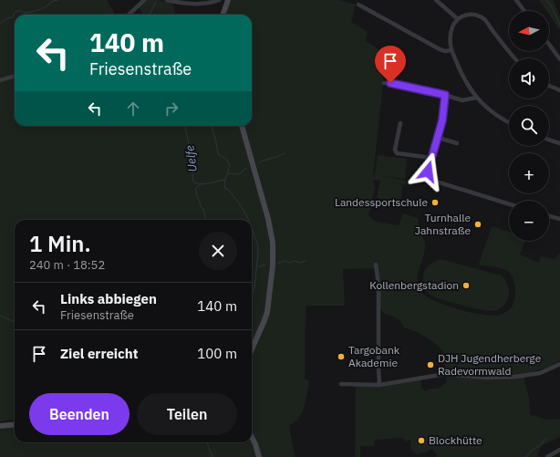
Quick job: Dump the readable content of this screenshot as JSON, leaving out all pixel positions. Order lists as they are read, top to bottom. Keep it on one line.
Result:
{"water":["Uelfe"],"places":["Landessportschule","Turnhalle Jahnstraße","Kollenbergstadion","Targobank Akademie","DJH Jugendherberge Radevormwald","Blockhütte"],"north":"left","page":{"map_buttons":["+","−"],"turn":["140 m","Friesenstraße"],"heading":["1 Min.","240 m · 18:52"],"list":[{"name":"Links abbiegen","note":"Friesenstraße","value":"140 m"},{"name":"Ziel erreicht","value":"100 m"}],"buttons":["Beenden","Teilen"]}}
